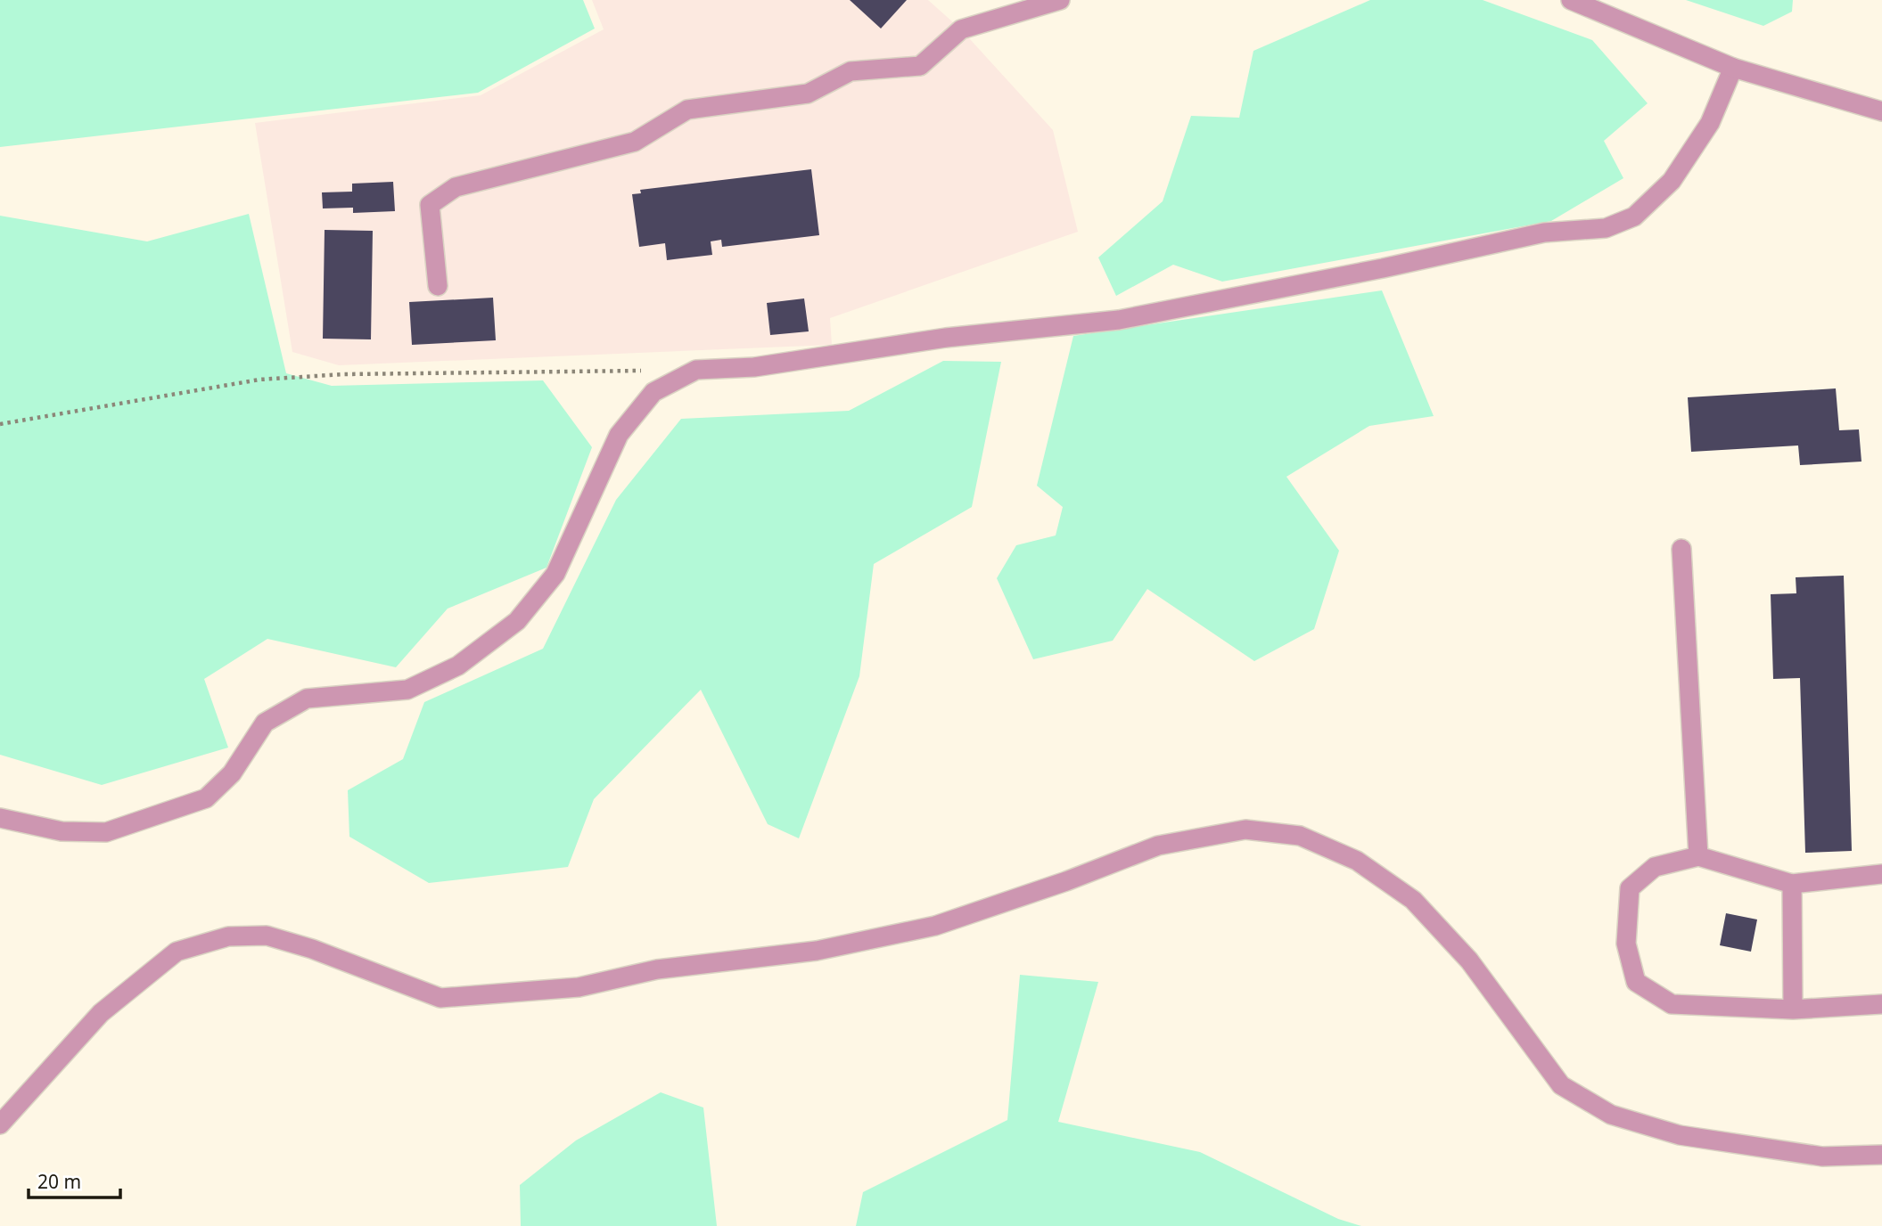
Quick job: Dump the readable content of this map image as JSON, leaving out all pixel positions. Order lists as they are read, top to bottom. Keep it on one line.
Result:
{"scale_bar":"20 m"}
